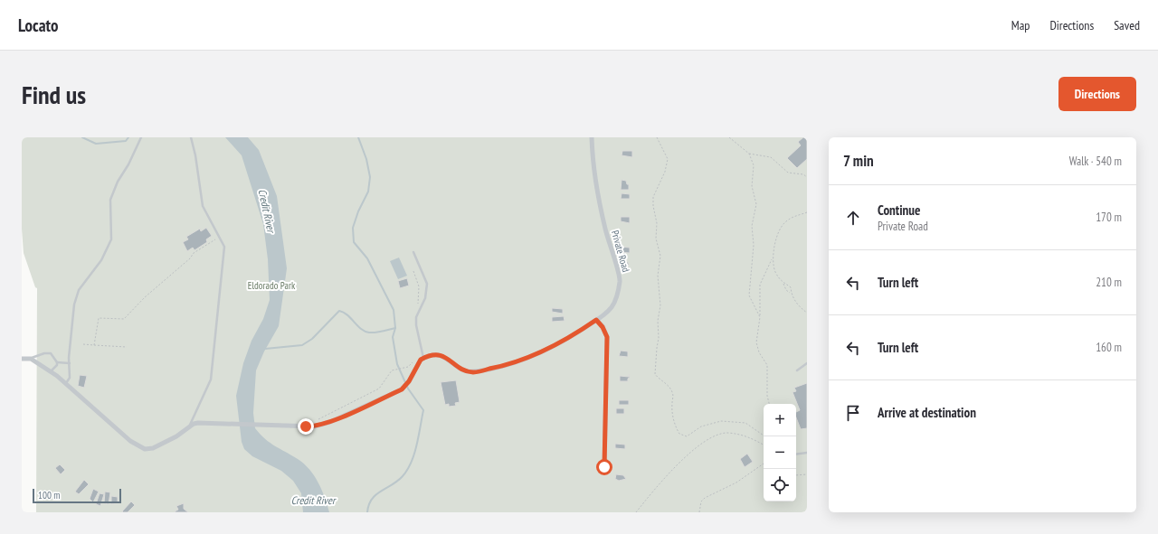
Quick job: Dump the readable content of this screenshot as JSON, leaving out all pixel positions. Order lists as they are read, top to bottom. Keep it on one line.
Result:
{"streets":{"street":["Private Road"]},"water":["Credit River"],"parks":["Eldorado Park"],"scale_bar":"100 m","page":{"header":"Locato","nav":["Map","Directions","Saved"],"buttons":"Directions","title":"Find us","heading":["7 min","Walk · 540 m"],"list":[["Continue","Private Road","170 m"],["Turn left","210 m"],["Turn left","160 m"],"Arrive at destination"],"map_buttons":["+","−"],"scale":"100 m"}}
